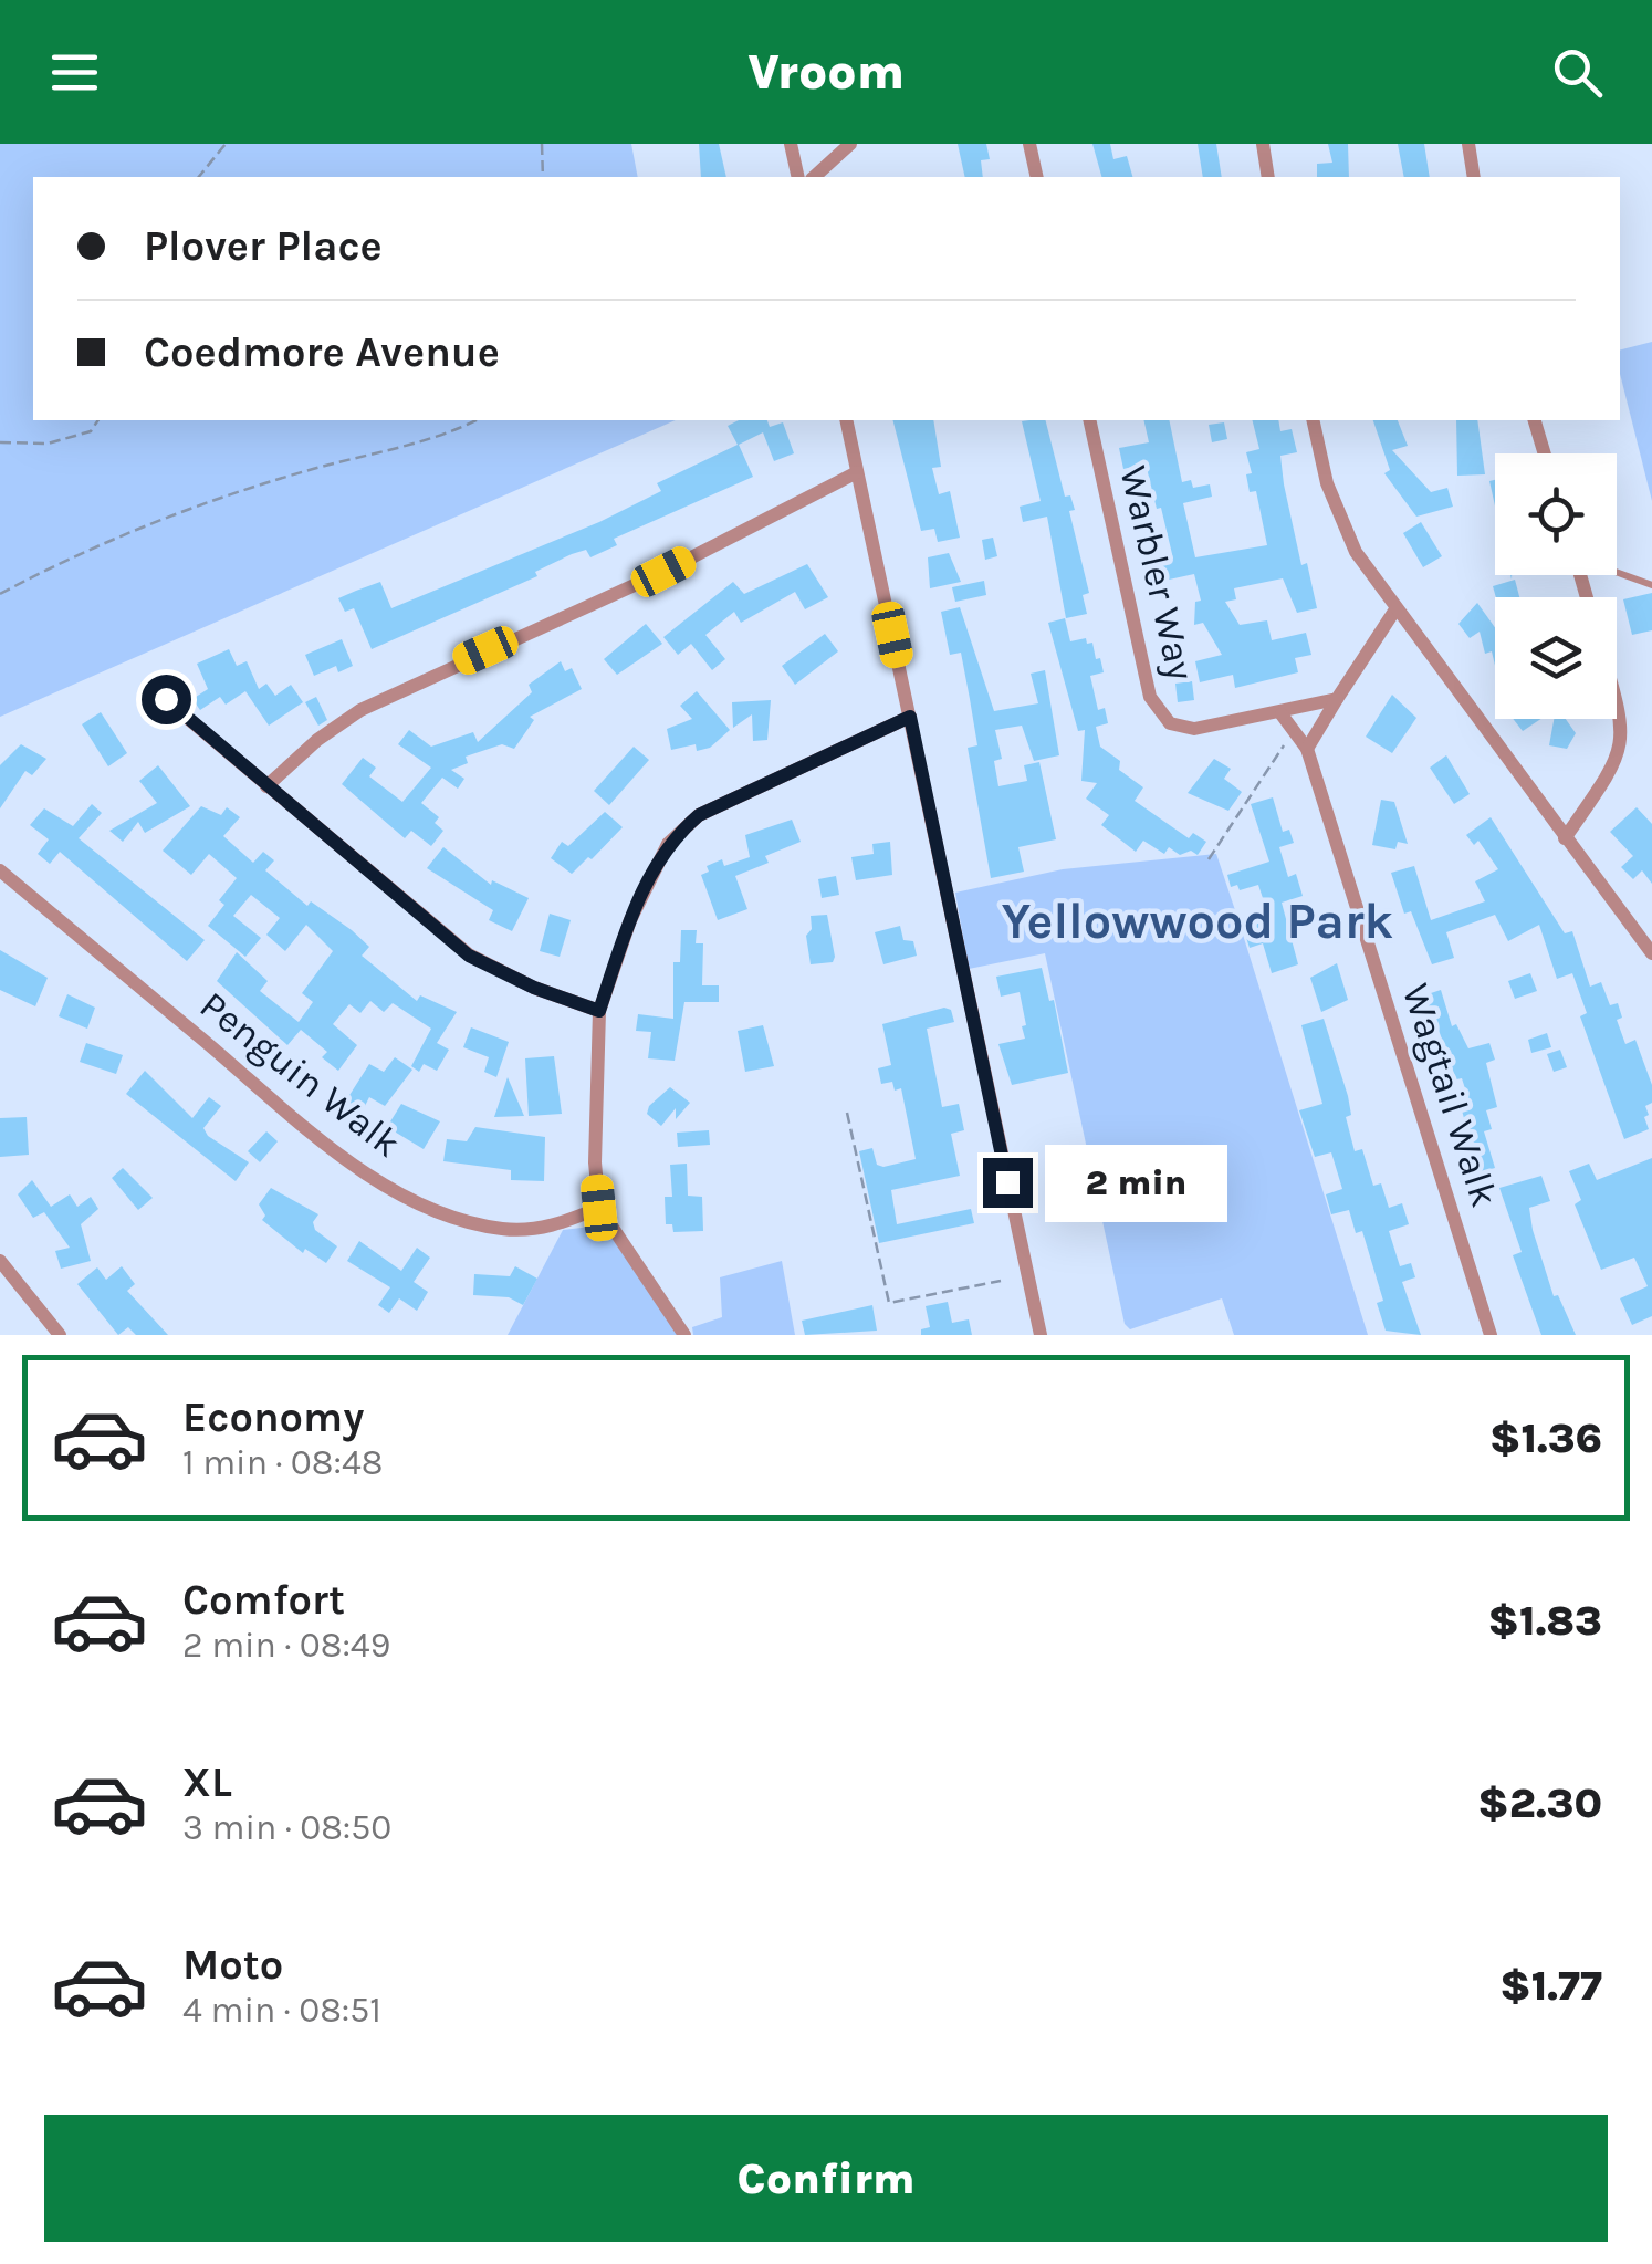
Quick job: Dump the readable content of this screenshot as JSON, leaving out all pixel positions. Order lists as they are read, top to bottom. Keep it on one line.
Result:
{"streets":{"street":["Warbler Way","Penguin Walk","Wagtail Walk"]},"crossings":[["Warbler Way","Wagtail Walk"]],"districts":["Yellowwood Park"],"page":{"header":"Vroom","banner":["Plover Place","Coedmore Avenue"],"bubble":"2 min","list":[{"name":"Economy","note":"1 min · 08:48","value":"$1.36"},{"name":"Comfort","note":"2 min · 08:49","value":"$1.83"},{"name":"XL","note":"3 min · 08:50","value":"$2.30"},{"name":"Moto","note":"4 min · 08:51","value":"$1.77"}],"buttons":"Confirm"}}
